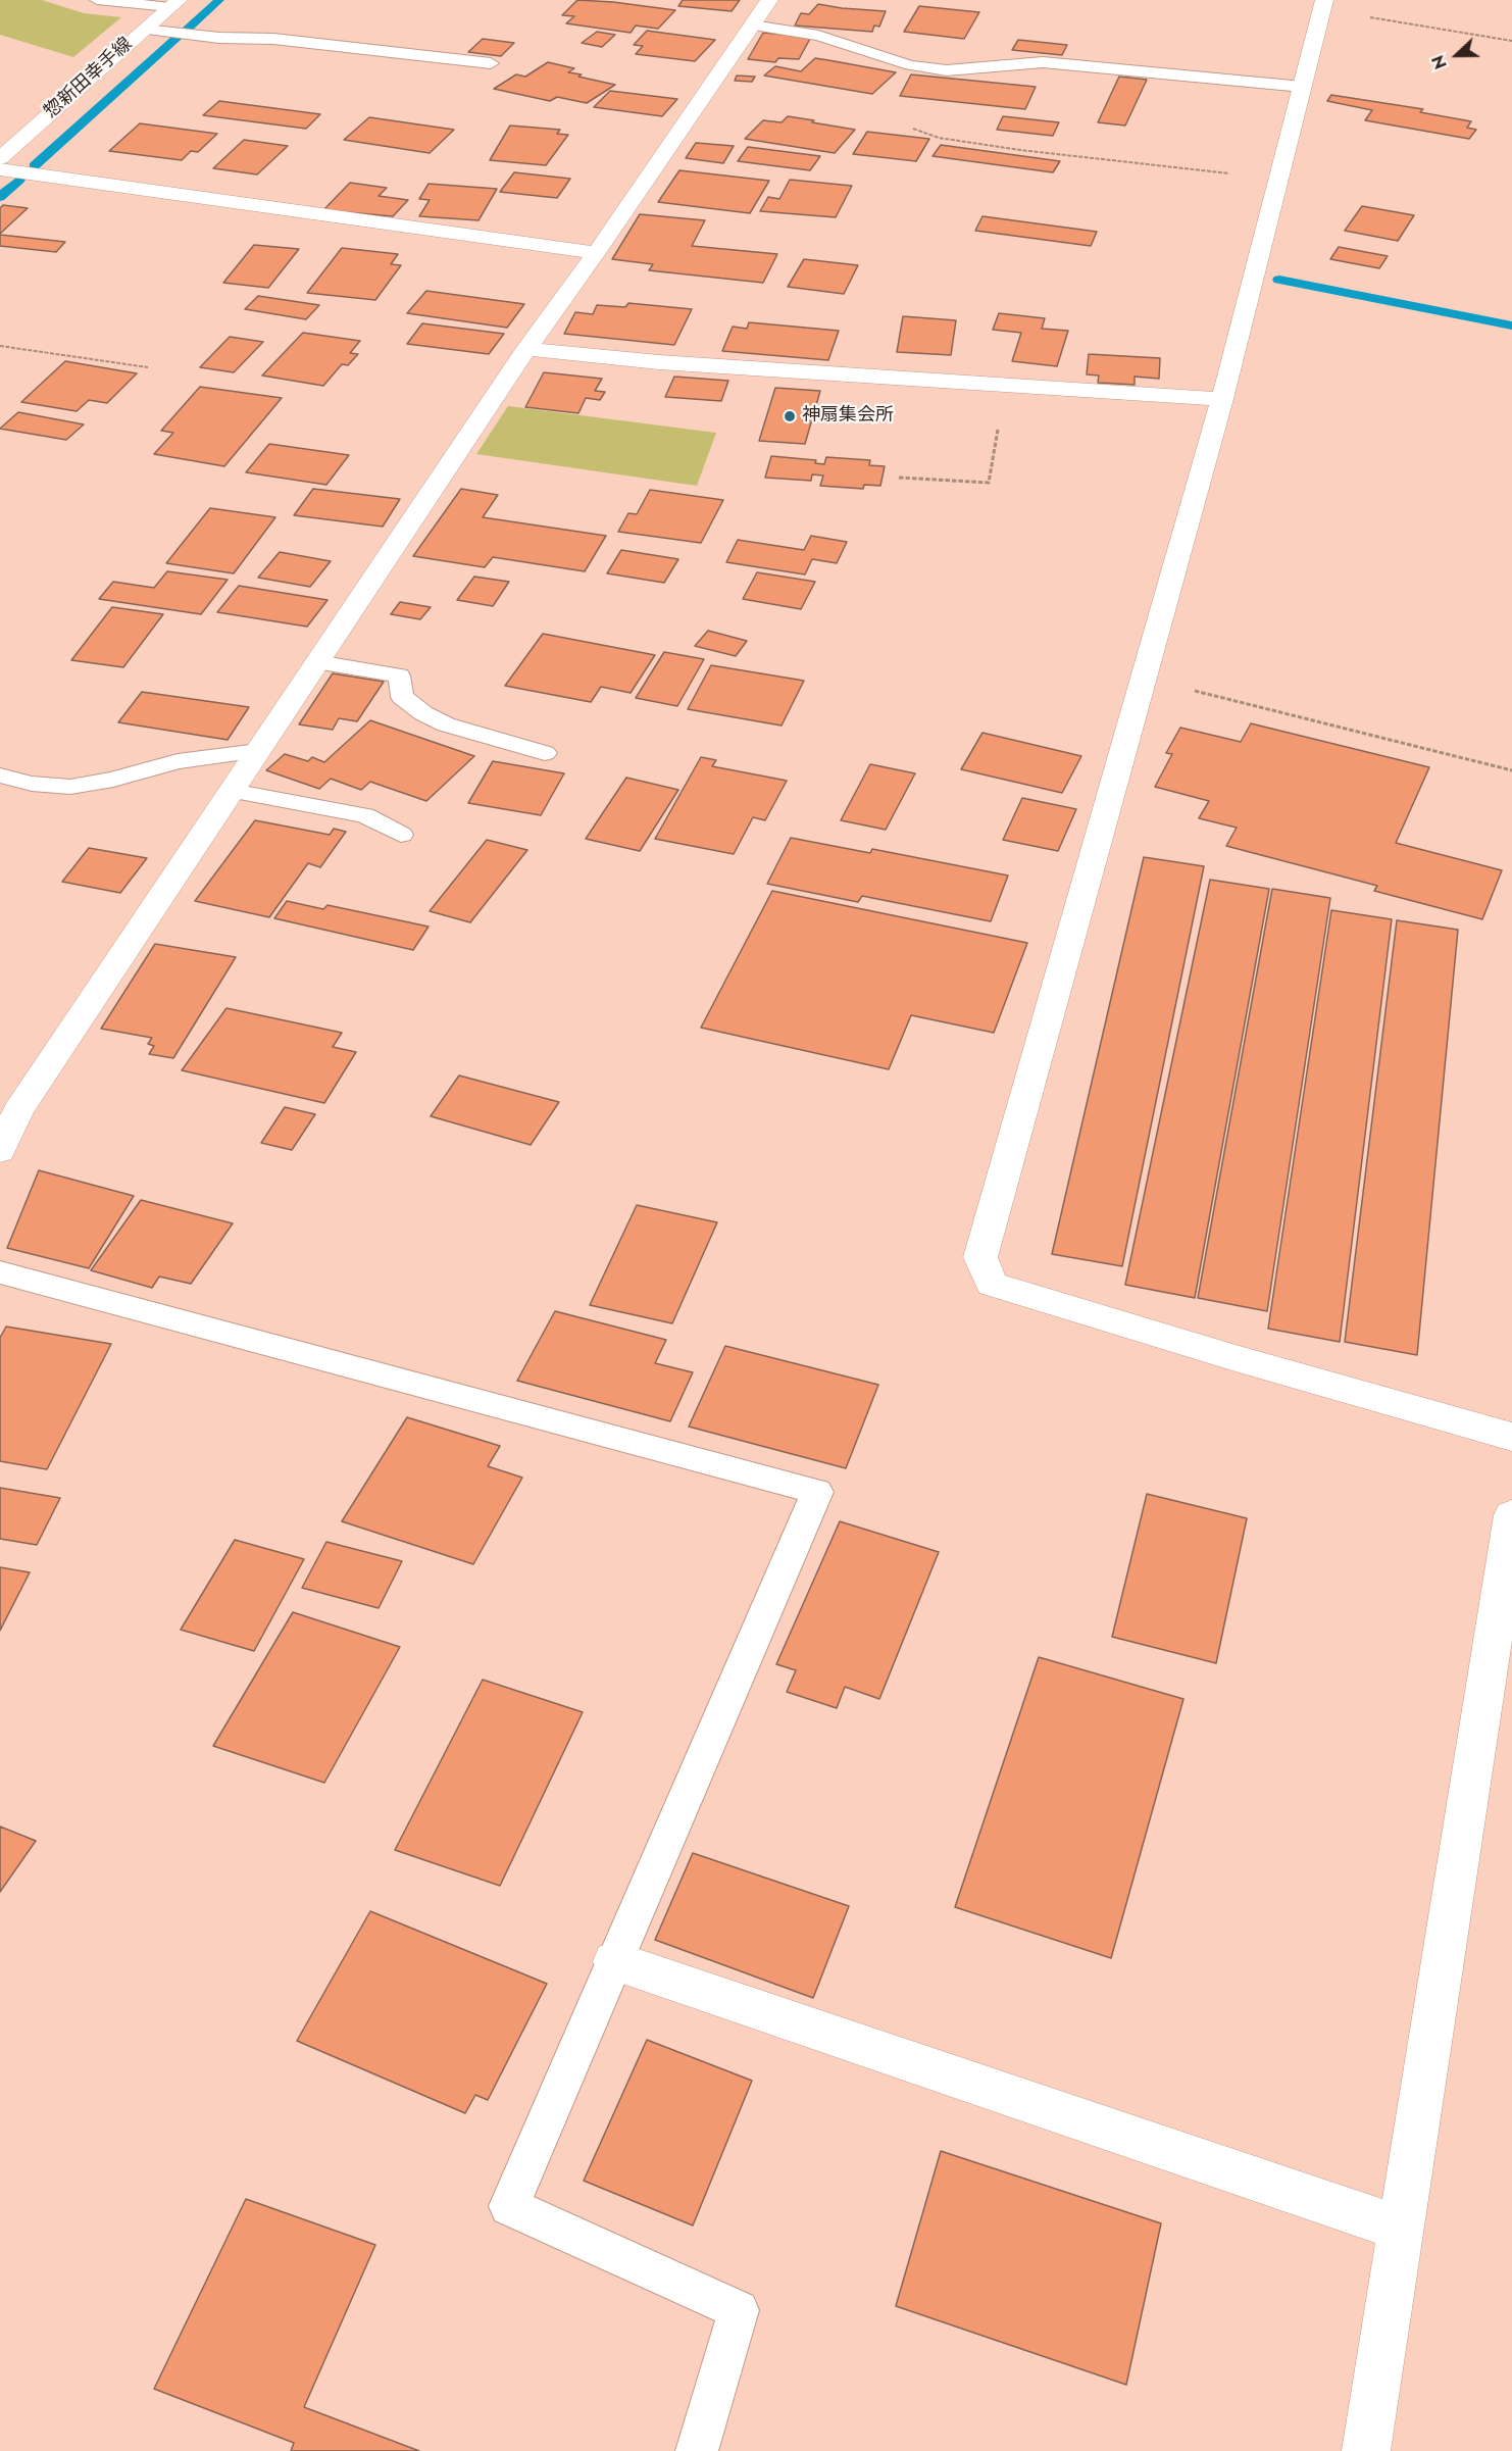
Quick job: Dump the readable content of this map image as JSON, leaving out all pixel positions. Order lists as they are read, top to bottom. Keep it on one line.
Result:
{"streets":{"street":["惣新田幸手線"]},"places":["神扇集会所"],"north":"left"}
